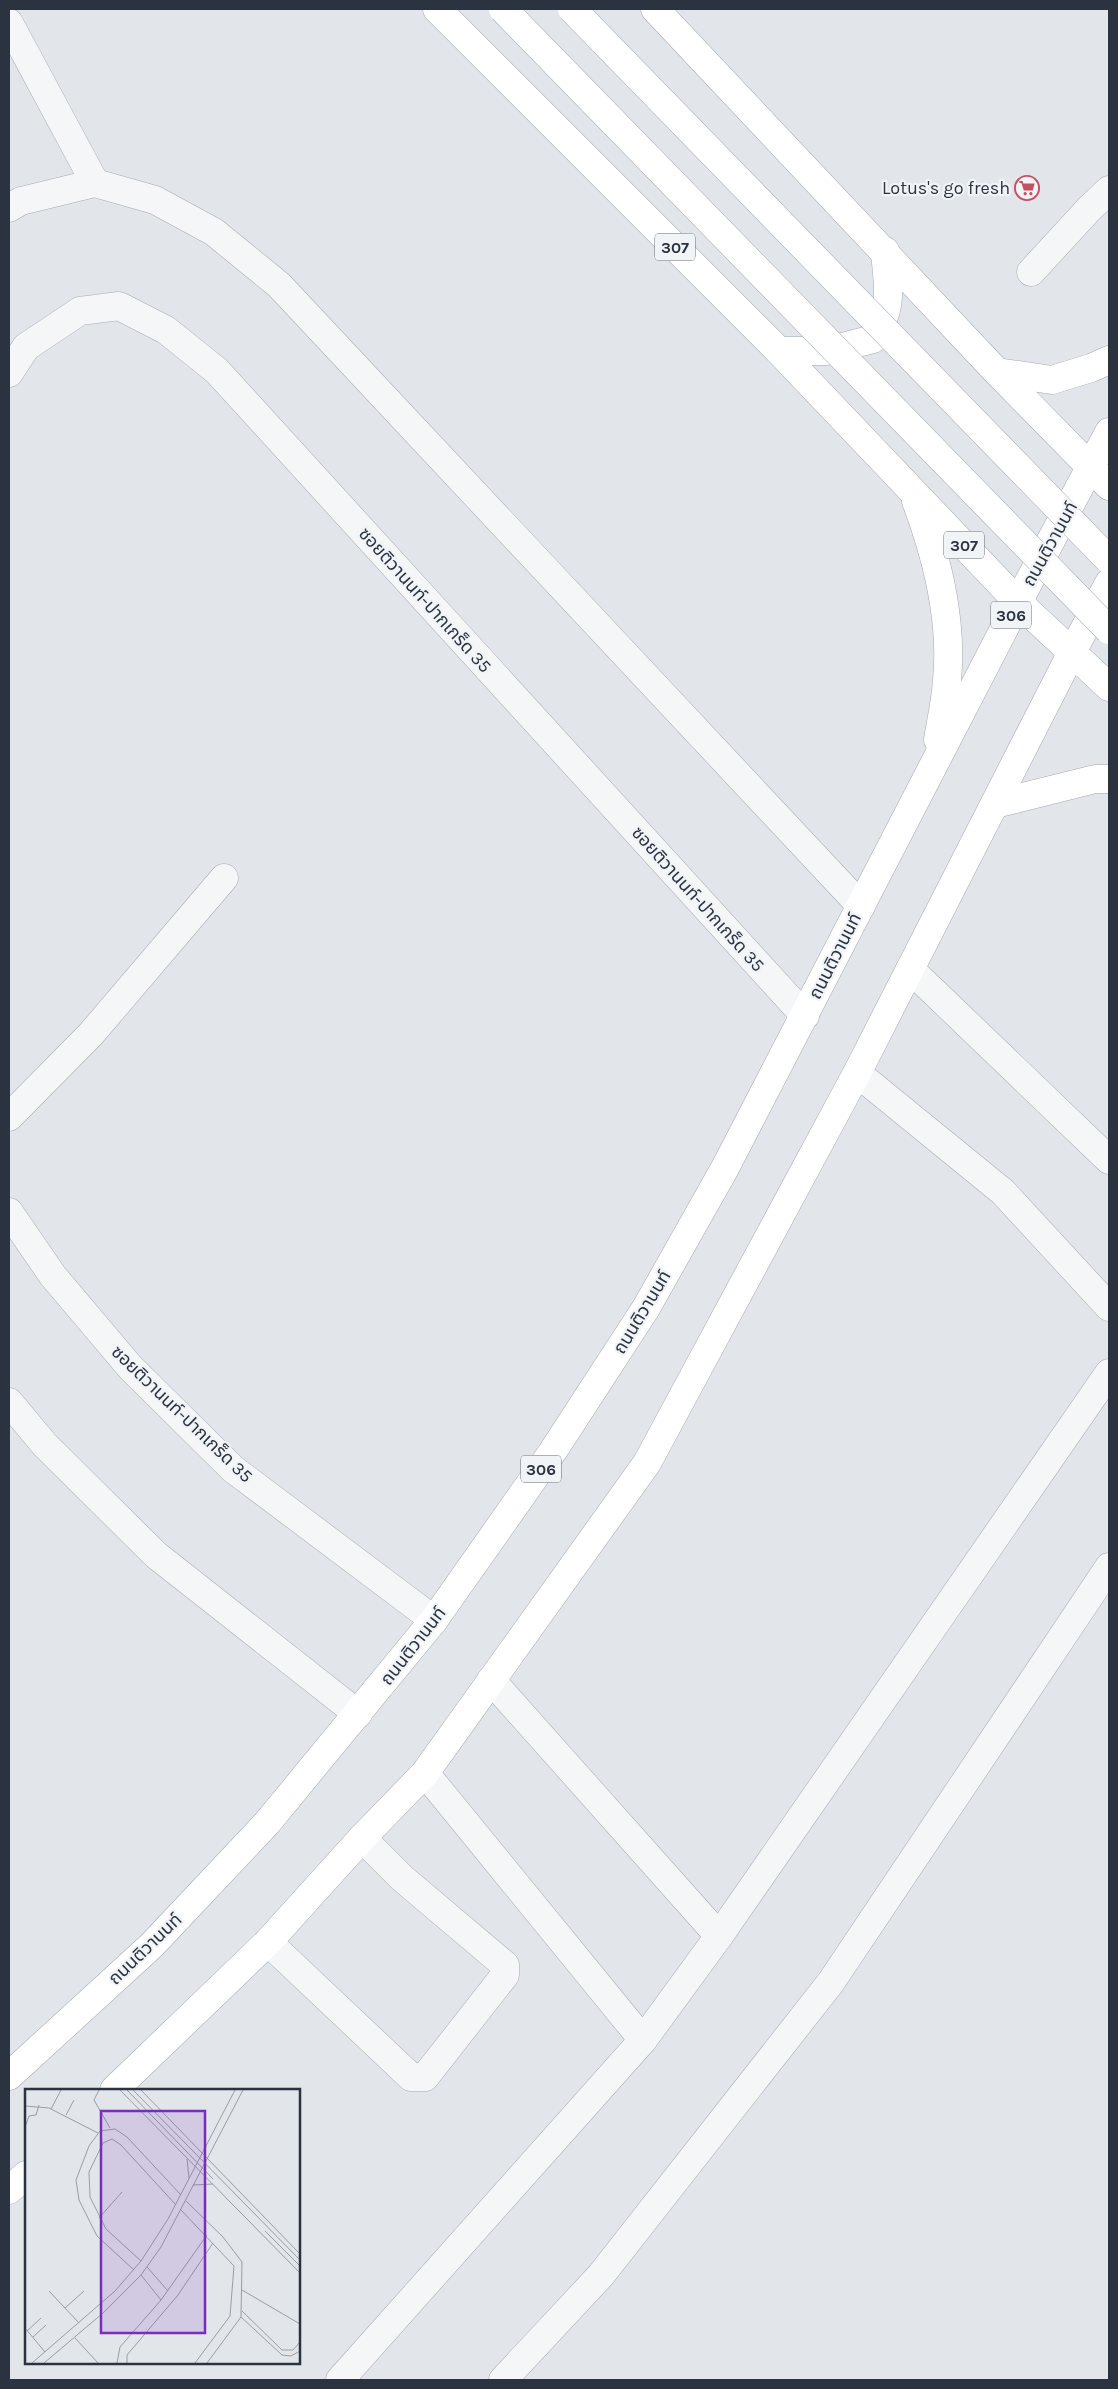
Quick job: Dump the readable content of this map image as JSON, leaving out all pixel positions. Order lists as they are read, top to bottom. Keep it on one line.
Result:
{"streets":{"main road":["307","ถนนติวานนท์","306"],"street":["ซอยติวานนท์-ปากเกร็ด 35"]},"crossings":[["307","ถนนติวานนท์"],["ถนนติวานนท์","ซอยติวานนท์-ปากเกร็ด 35"]],"places":{"supermarket":["Lotus's go fresh"]}}
